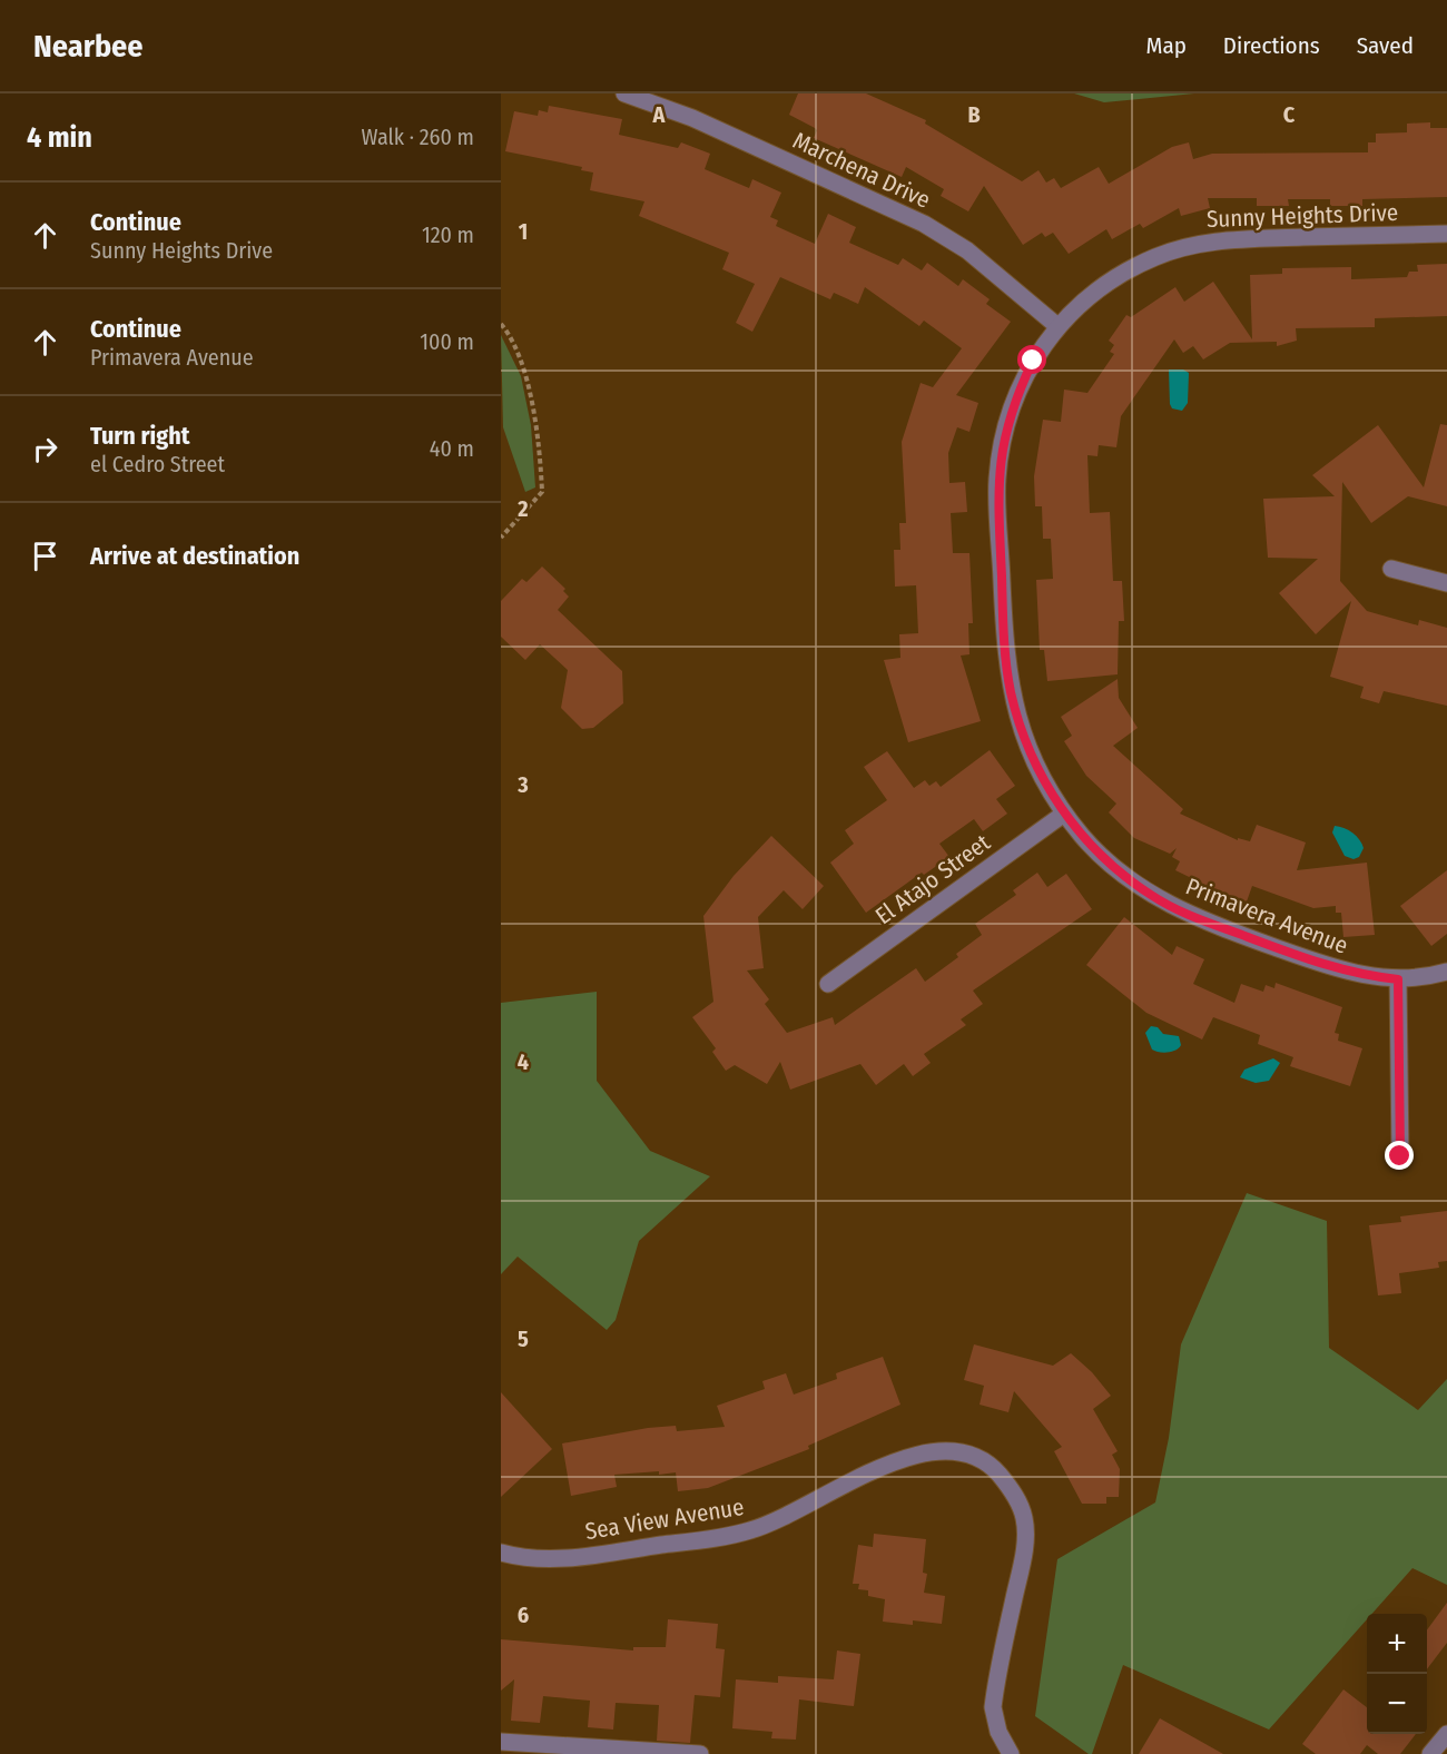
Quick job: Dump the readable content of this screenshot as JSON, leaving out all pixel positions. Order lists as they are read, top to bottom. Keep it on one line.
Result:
{"streets":{"street":["Marchena Drive","Sunny Heights Drive","El Atajo Street","Primavera Avenue","Sea View Avenue"]},"crossings":[["Marchena Drive","Sunny Heights Drive"],["Sunny Heights Drive","El Atajo Street"],["Sunny Heights Drive","Primavera Avenue"],["El Atajo Street","Primavera Avenue"]],"page":{"header":"Nearbee","nav":["Map","Directions","Saved"],"heading":["4 min","Walk · 260 m"],"list":[["Continue","Sunny Heights Drive","120 m"],["Continue","Primavera Avenue","100 m"],["Turn right","el Cedro Street","40 m"],"Arrive at destination"],"map_buttons":["+","−"]},"grid":{"columns":["A","B","C"],"rows":["1","2","3","4","5","6"]}}
